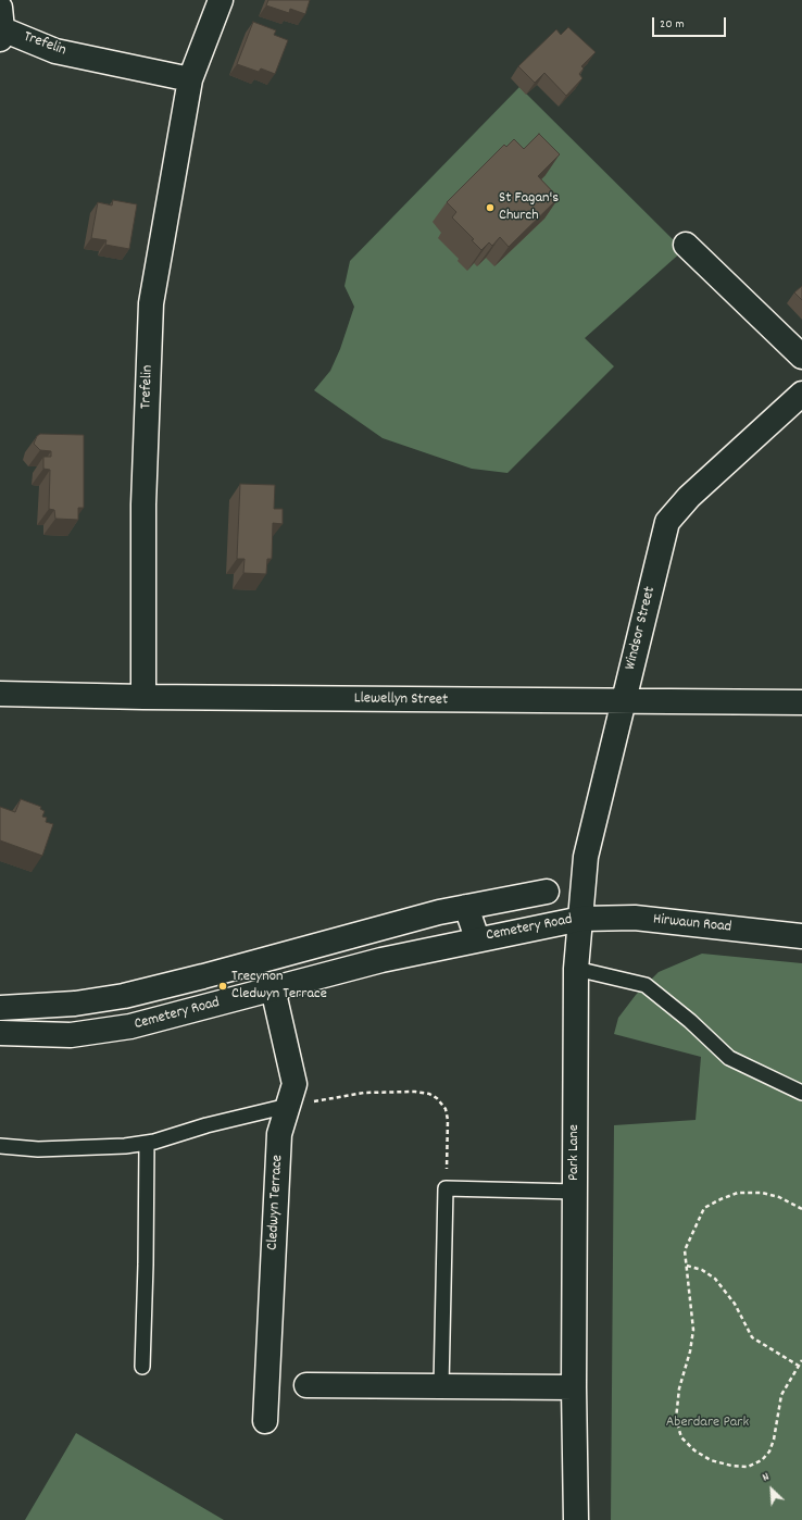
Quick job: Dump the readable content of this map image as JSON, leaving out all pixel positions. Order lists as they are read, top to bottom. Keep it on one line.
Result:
{"streets":{"street":["Trefelin","Windsor Street","Llewellyn Street","Hirwaun Road","Cemetery Road","Park Lane","Cledwyn Terrace"]},"crossings":[["Trefelin","Llewellyn Street"],["Windsor Street","Llewellyn Street"],["Windsor Street","Hirwaun Road"],["Windsor Street","Cemetery Road"],["Windsor Street","Park Lane"],["Hirwaun Road","Cemetery Road"],["Hirwaun Road","Park Lane"],["Cemetery Road","Park Lane"],["Cemetery Road","Cledwyn Terrace"]],"parks":["Aberdare Park"],"places":["St Fagan's Church","Trecynon Cledwyn Terrace"],"scale_bar":"20 m","north":"top left"}
